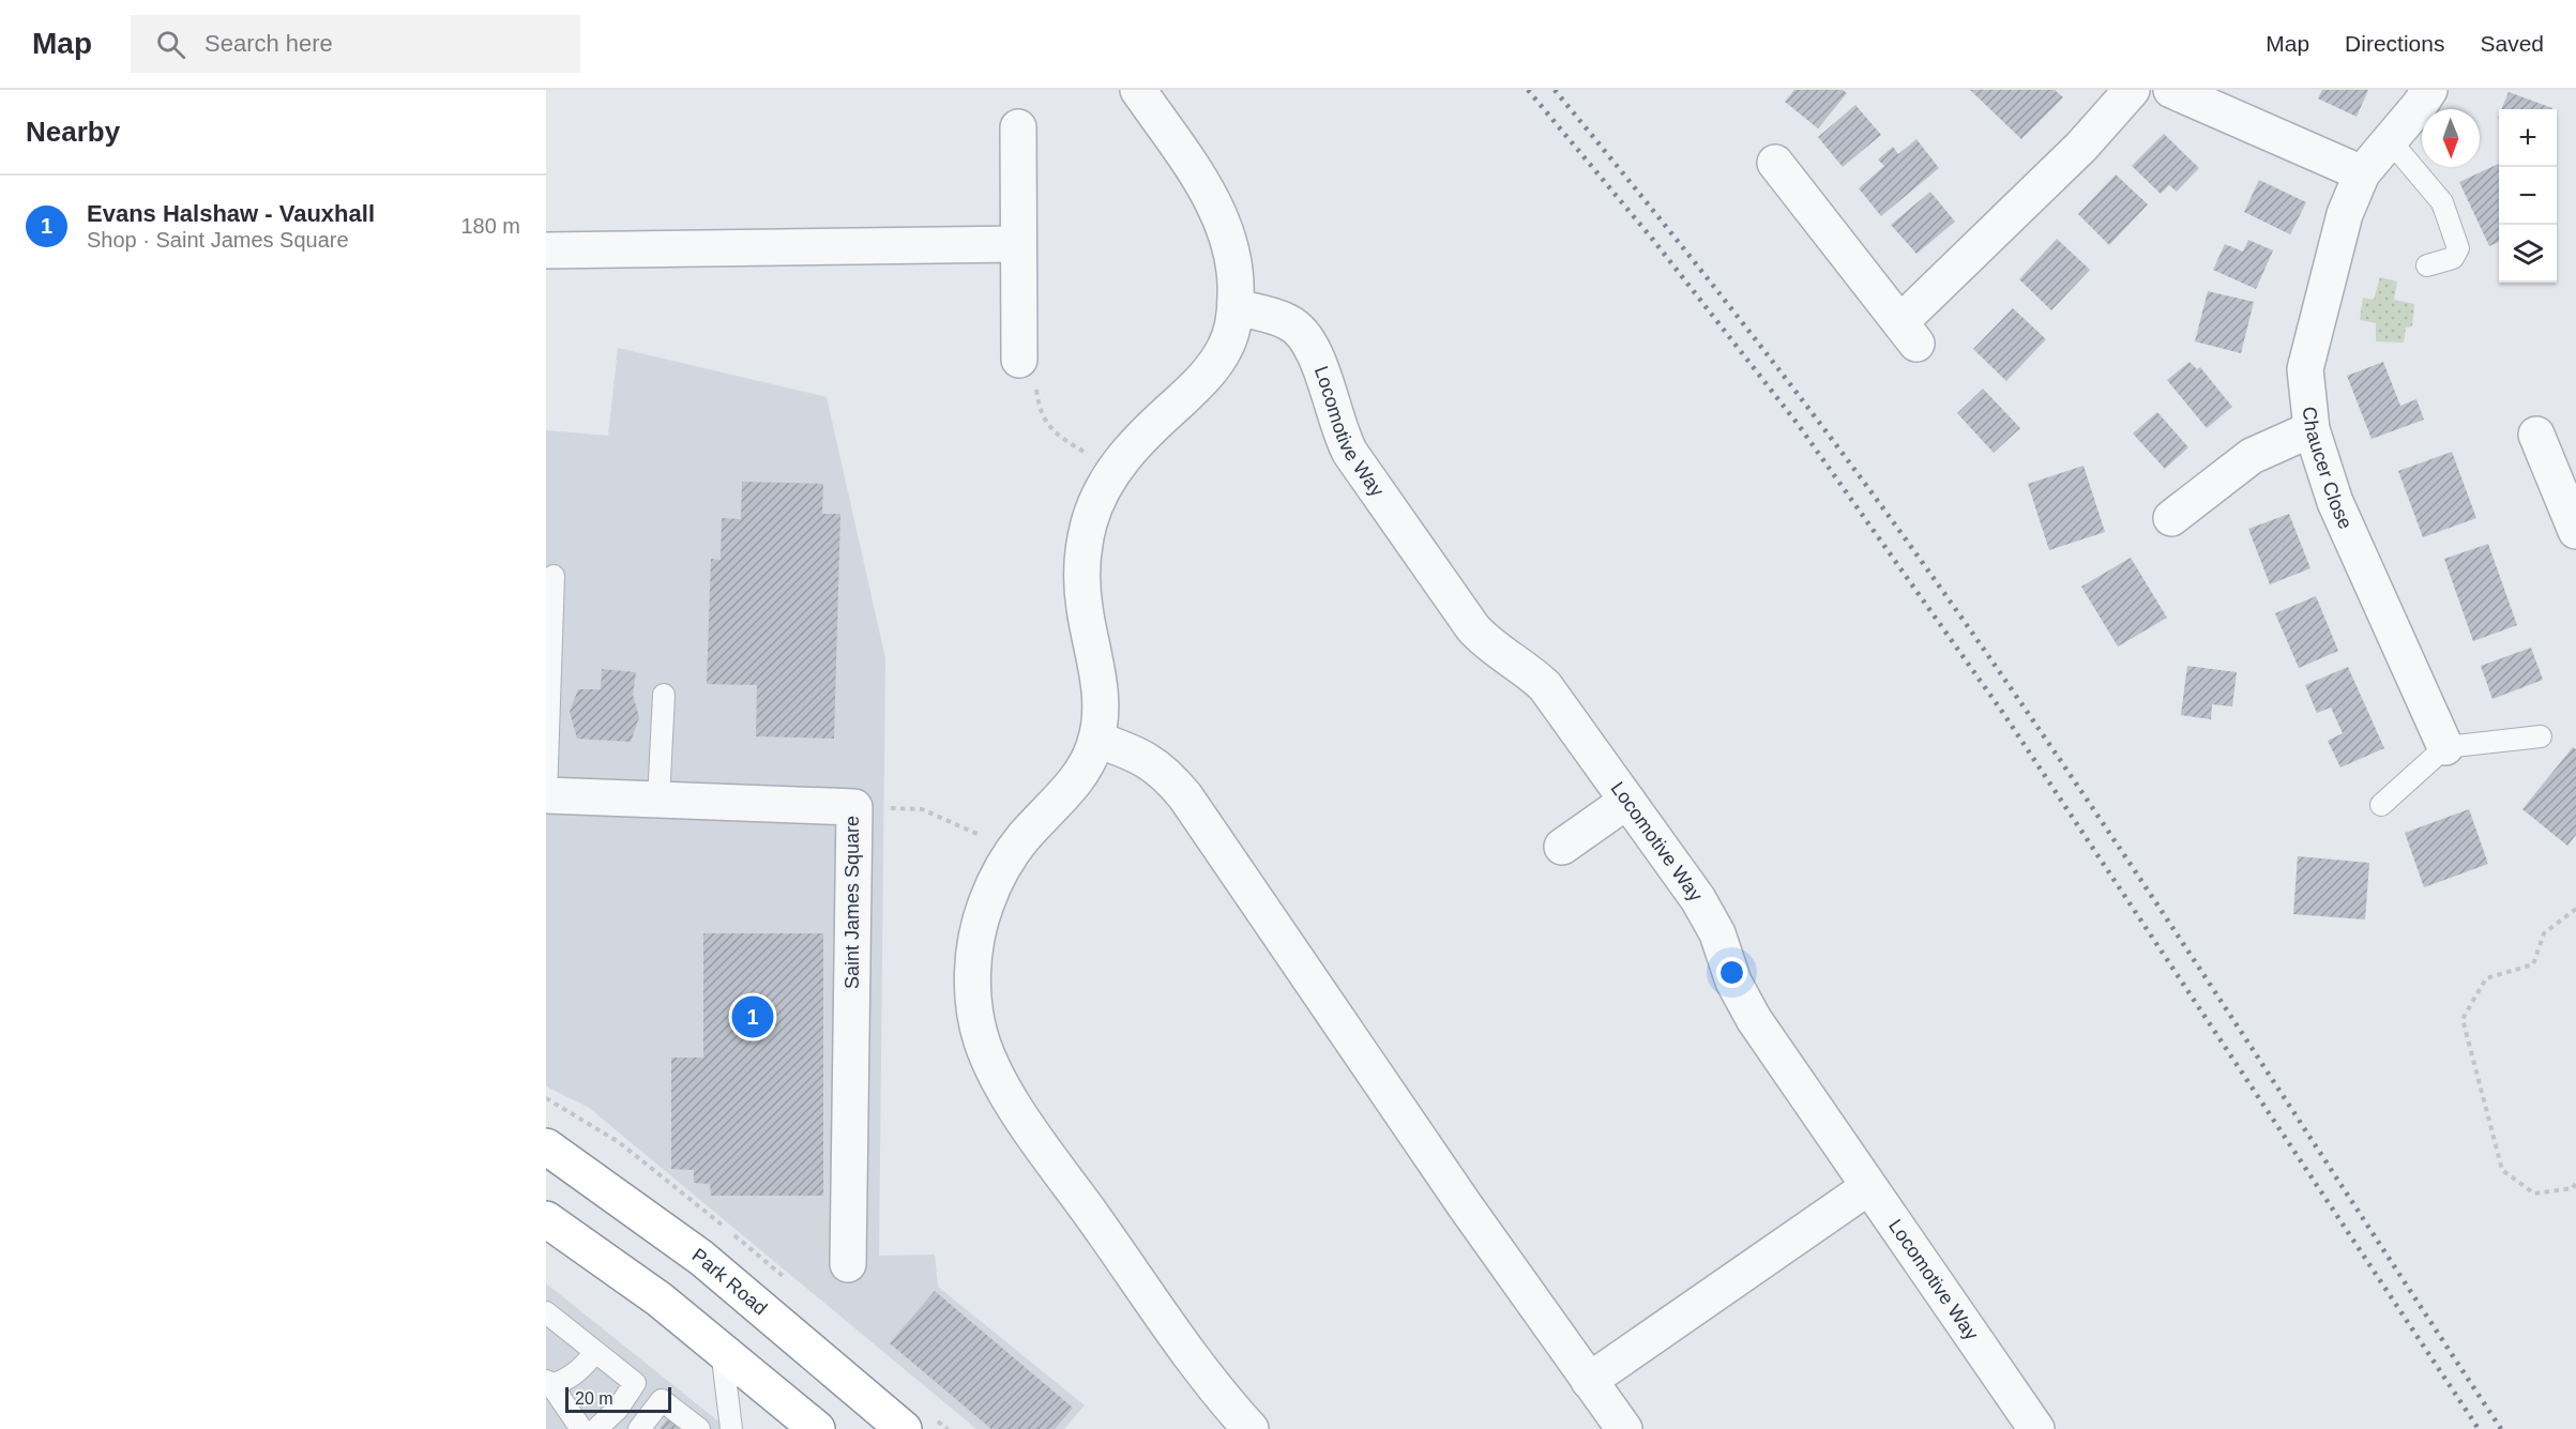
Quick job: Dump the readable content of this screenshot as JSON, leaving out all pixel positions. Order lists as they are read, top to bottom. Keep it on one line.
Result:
{"streets":{"highway":["Park Road"],"street":["Locomotive Way","Chaucer Close","Saint James Square"]},"scale_bar":"20 m","north":"bottom","page":{"header":"Map","search":"Search here","nav":["Map","Directions","Saved"],"heading":"Nearby","map_buttons":["+","−"],"list":[{"mark":"1","name":"Evans Halshaw - Vauxhall","note":"Shop · Saint James Square","value":"180 m"}],"pins":"1","scale":"20 m"}}
